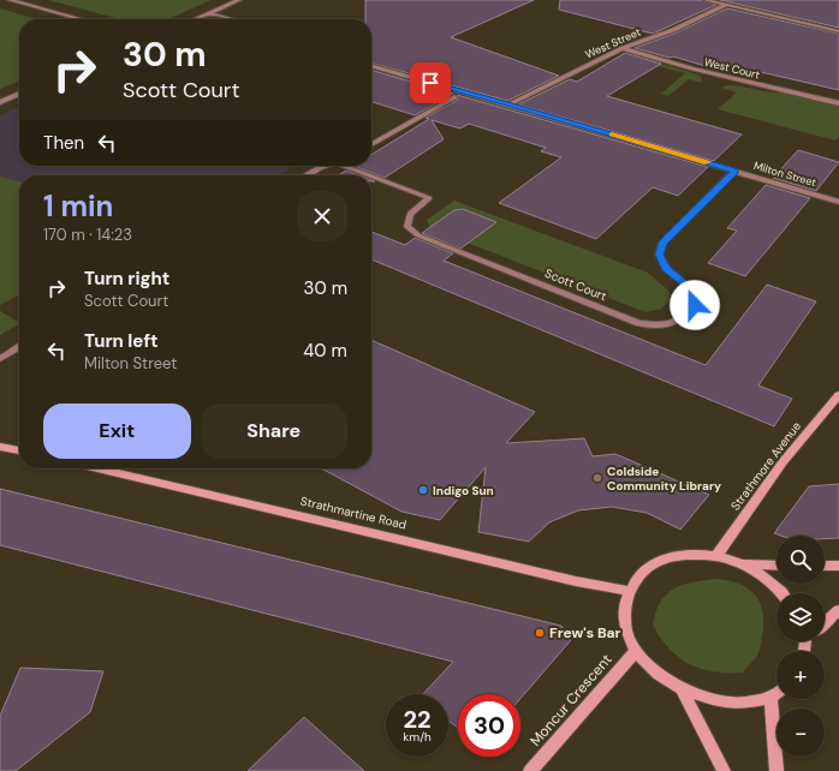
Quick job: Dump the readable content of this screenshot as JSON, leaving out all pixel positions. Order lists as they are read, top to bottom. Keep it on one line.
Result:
{"streets":{"street":["West Street","West Court","Milton Street","Scott Court","Strathmore Avenue","Strathmartine Road","Moncur Crescent"]},"crossings":[["West Street","West Court"],["West Street","Milton Street"],["Milton Street","Scott Court"]],"places":["Coldside Community Library","Indigo Sun","Frew's Bar"],"page":{"turn":["30 m","Scott Court"],"then":"Then","heading":["1 min","170 m · 14:23"],"list":[{"name":"Turn right","note":"Scott Court","value":"30 m"},{"name":"Turn left","note":"Milton Street","value":"40 m"}],"buttons":["Exit","Share"],"map_buttons":["+","−"],"speed":"22 km/h","limit":"30"}}
